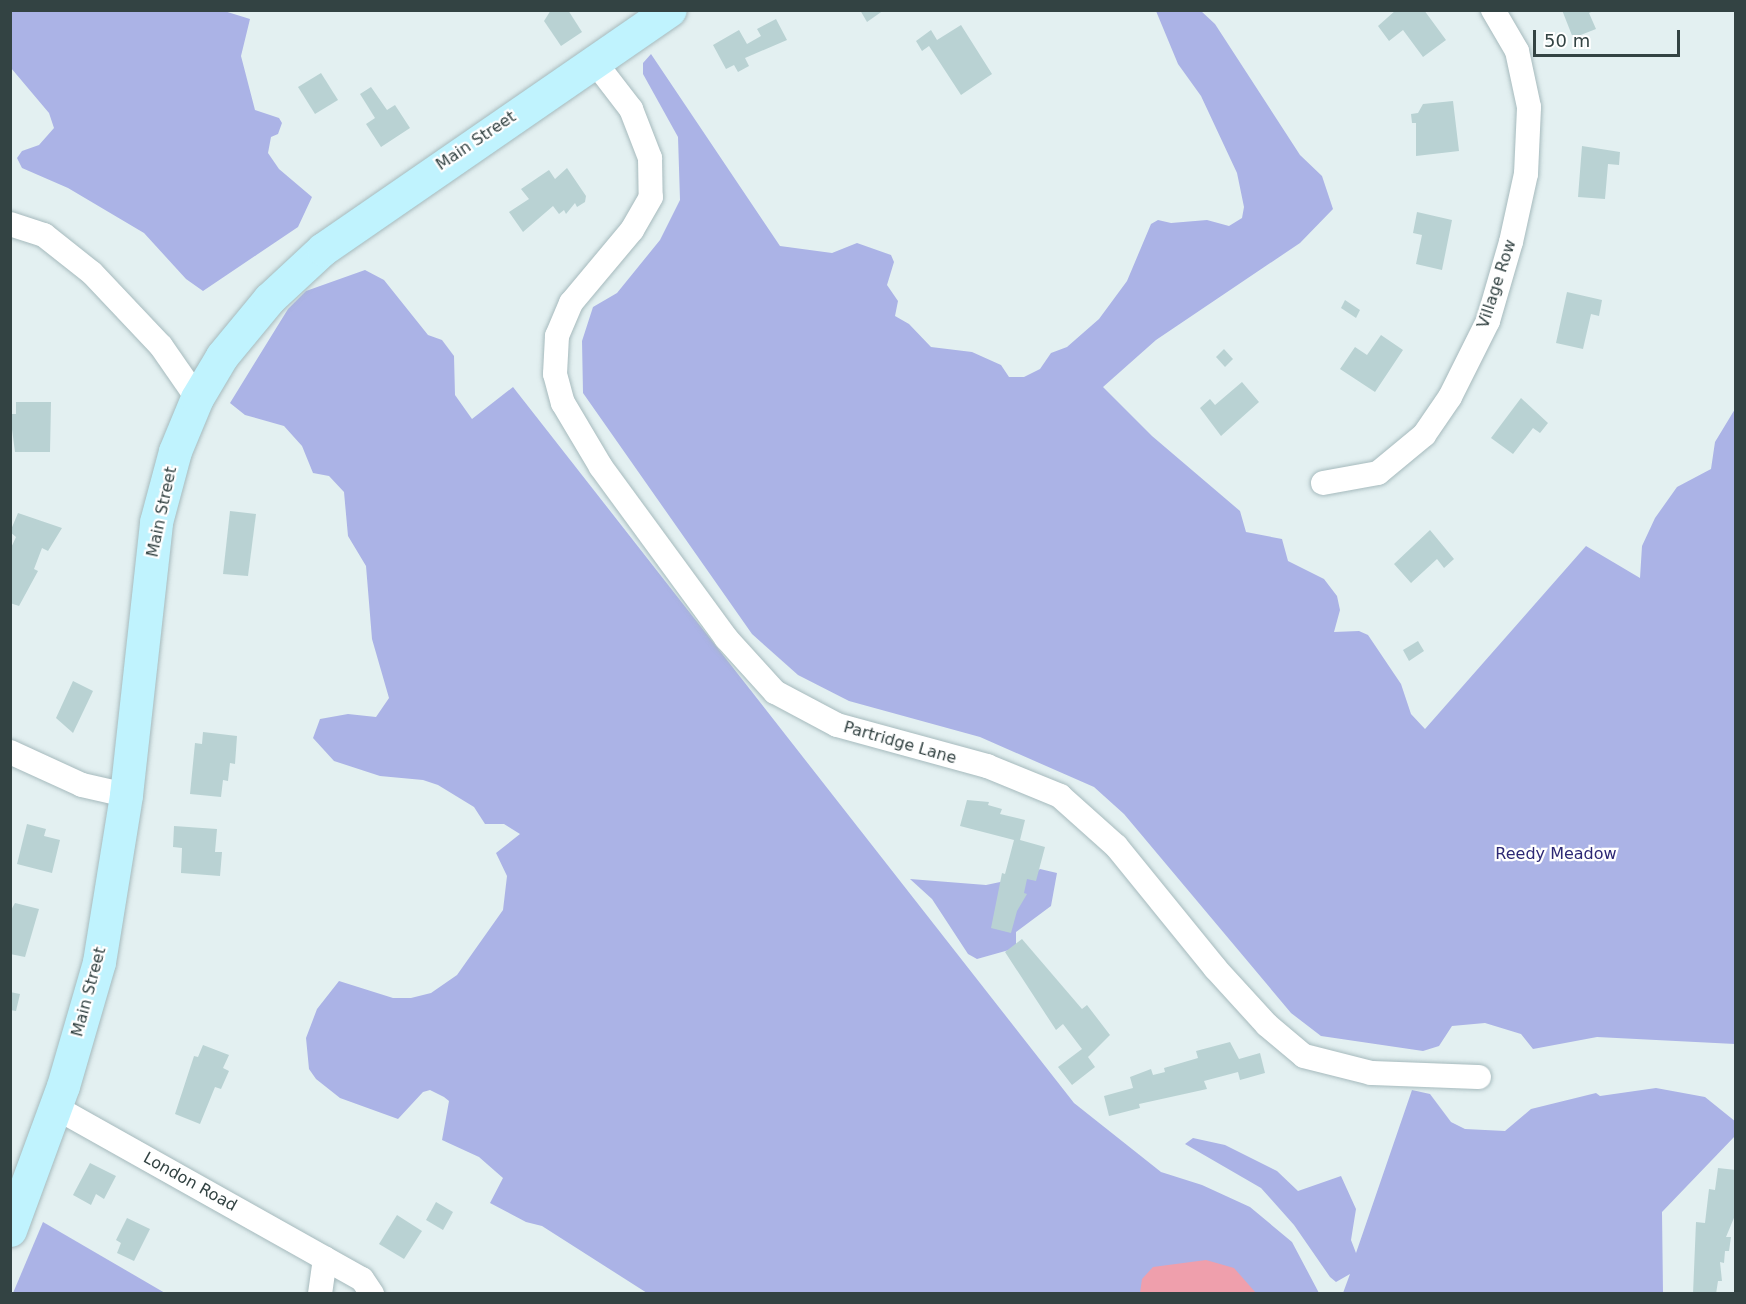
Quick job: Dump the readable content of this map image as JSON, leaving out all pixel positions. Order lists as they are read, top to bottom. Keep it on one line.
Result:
{"streets":{"street":["Main Street","Village Row","Partridge Lane","London Road"]},"crossings":[["Main Street","Partridge Lane"],["Main Street","London Road"]],"parks":["Reedy Meadow"],"scale_bar":"50 m"}
